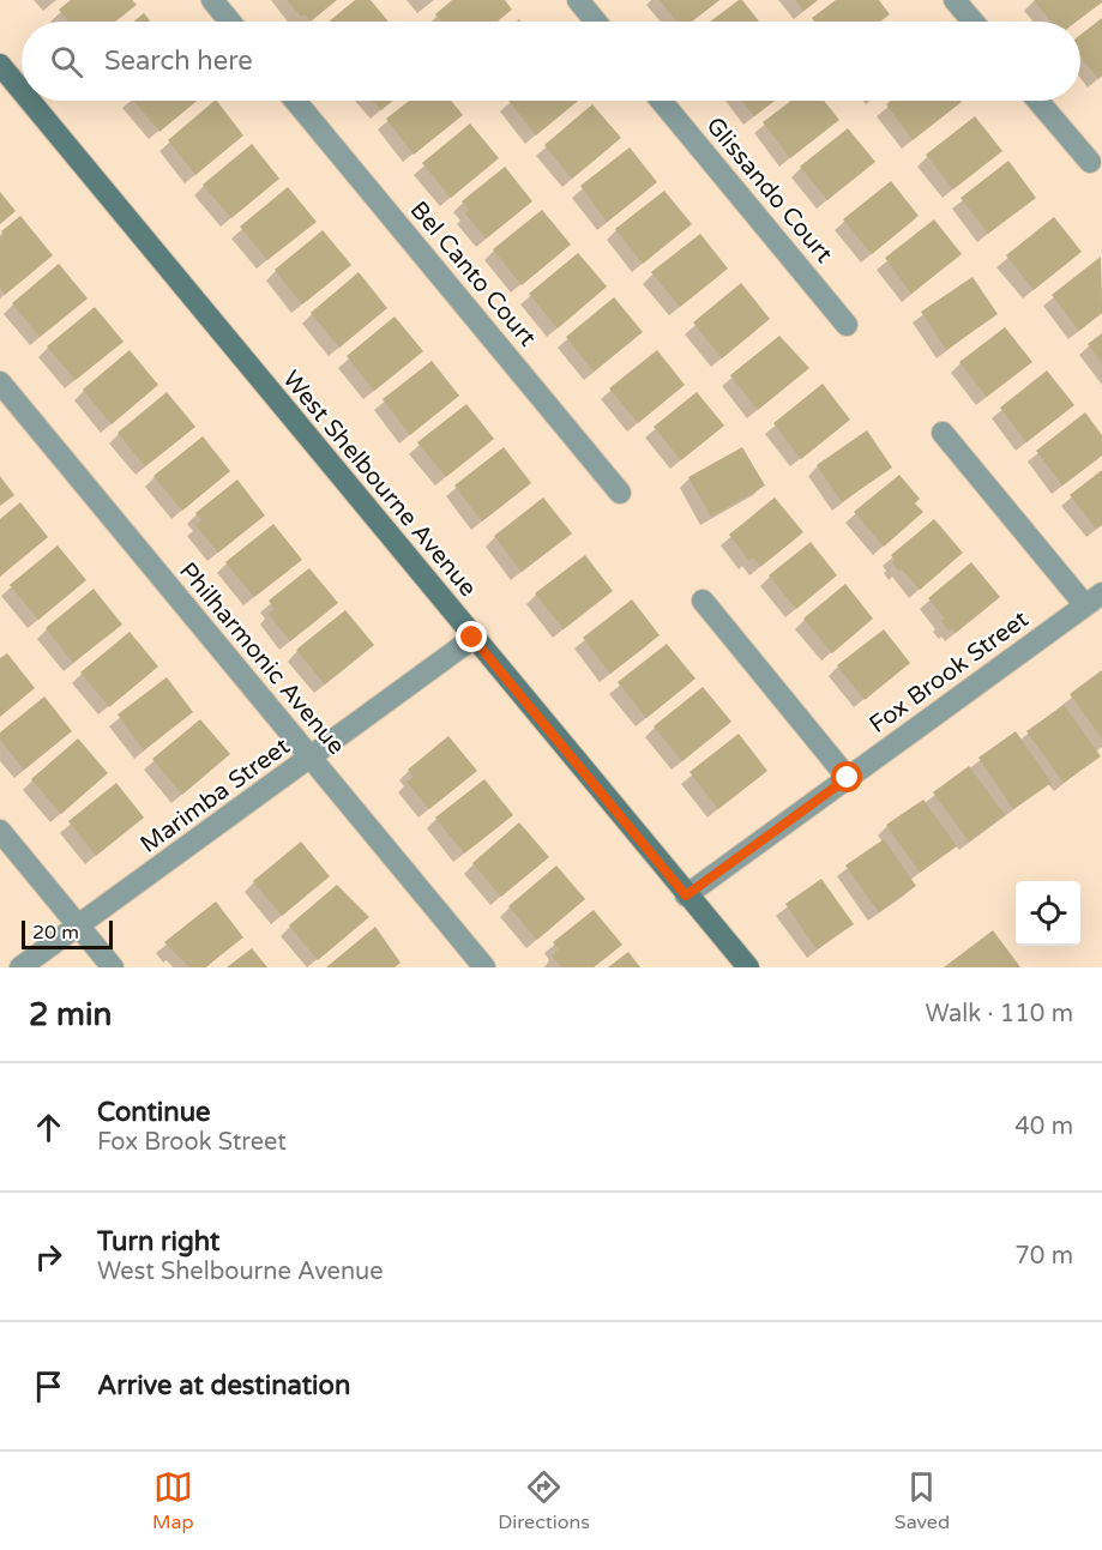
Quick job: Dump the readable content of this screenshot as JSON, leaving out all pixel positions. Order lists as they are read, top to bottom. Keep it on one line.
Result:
{"streets":{"street":["Glissando Court","Bel Canto Court","West Shelbourne Avenue","Philharmonic Avenue","Fox Brook Street","Marimba Street"]},"crossings":[["West Shelbourne Avenue","Fox Brook Street"],["West Shelbourne Avenue","Marimba Street"],["Philharmonic Avenue","Marimba Street"]],"scale_bar":"20 m","page":{"search":"Search here","scale":"20 m","heading":["2 min","Walk · 110 m"],"list":[["Continue","Fox Brook Street","40 m"],["Turn right","West Shelbourne Avenue","70 m"],"Arrive at destination"],"nav":["Map","Directions","Saved"]}}
